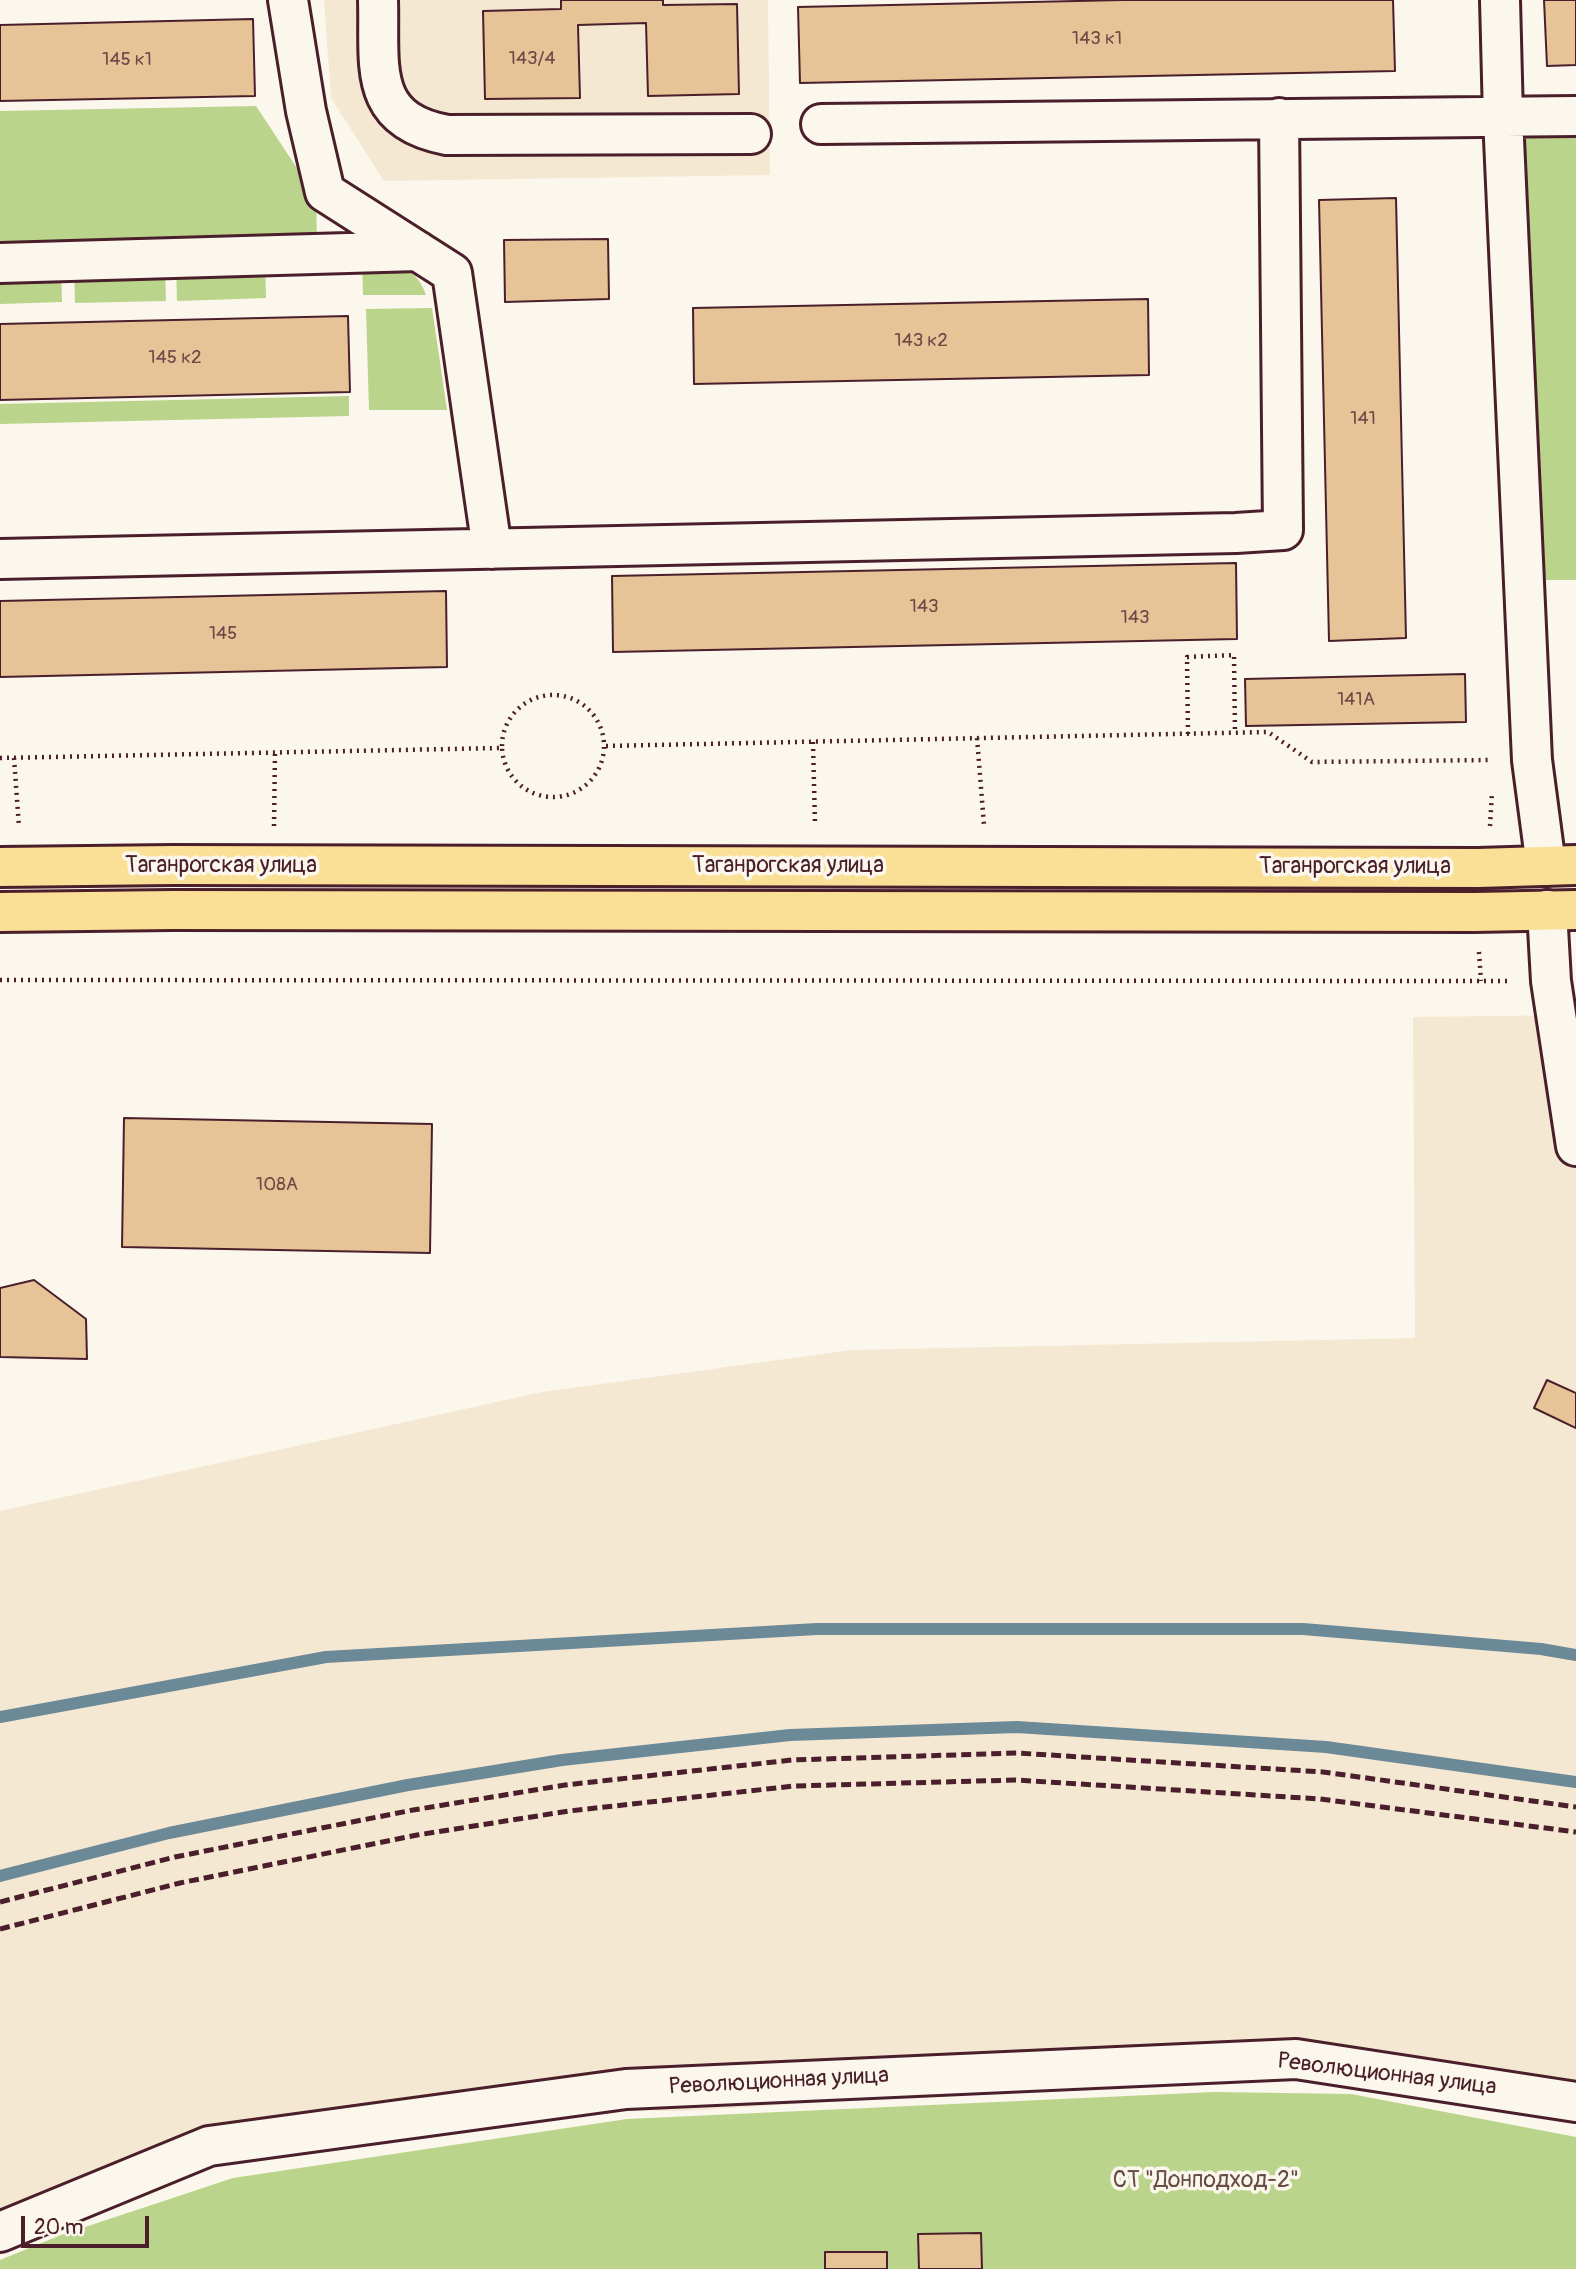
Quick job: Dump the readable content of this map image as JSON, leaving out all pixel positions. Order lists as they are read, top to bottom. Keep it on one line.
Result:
{"streets":{"main road":["Таганрогская улица"],"lane":["Революционная улица"]},"parks":["СТ \"Донподход-2\""],"house_numbers":["143 к1","143/4","145 к1","143 к2","145 к2","141","143","143","145","141А","108А"],"scale_bar":"20 m"}
